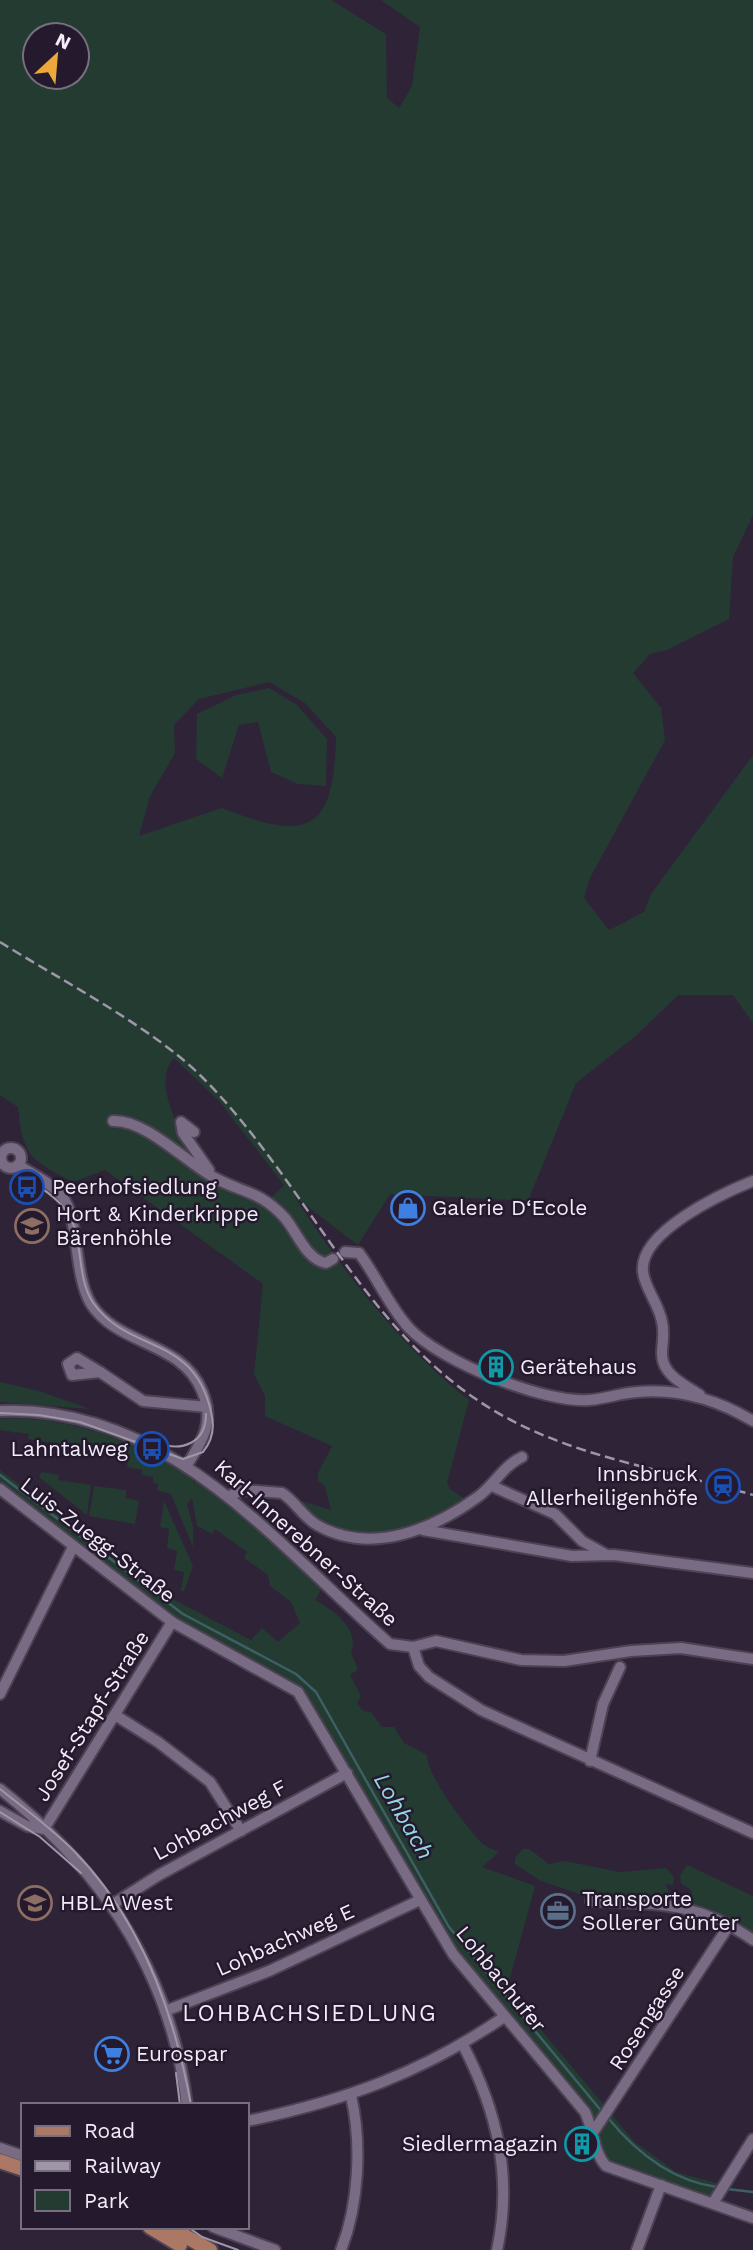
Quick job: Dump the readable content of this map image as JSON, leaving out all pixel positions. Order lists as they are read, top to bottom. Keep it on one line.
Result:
{"streets":{"street":["Luis-Zuegg-Straße","Karl-Innerebner-Straße","Josef-Stapf-Straße","Lohbachweg F","Lohbachweg E","Lohbachufer","Rosengasse"]},"crossings":[["Luis-Zuegg-Straße","Josef-Stapf-Straße"],["Luis-Zuegg-Straße","Lohbachufer"],["Josef-Stapf-Straße","Lohbachufer"],["Lohbachweg F","Lohbachufer"],["Lohbachweg E","Lohbachufer"],["Lohbachufer","Rosengasse"]],"districts":["LOHBACHSIEDLUNG"],"water":["Lohbach"],"places":{"bus stop":["Peerhofsiedlung","Lahntalweg"],"shop":["Galerie D‘Ecole"],"school or university":["Hort & Kinderkrippe Bärenhöhle","HBLA West"],"building":["Gerätehaus","Siedlermagazin"],"station":["Innsbruck Allerheiligenhöfe"],"office":["Transporte Sollerer Günter"],"supermarket":["Eurospar"]},"legend":["Road","Railway","Park"],"north":"top right"}
